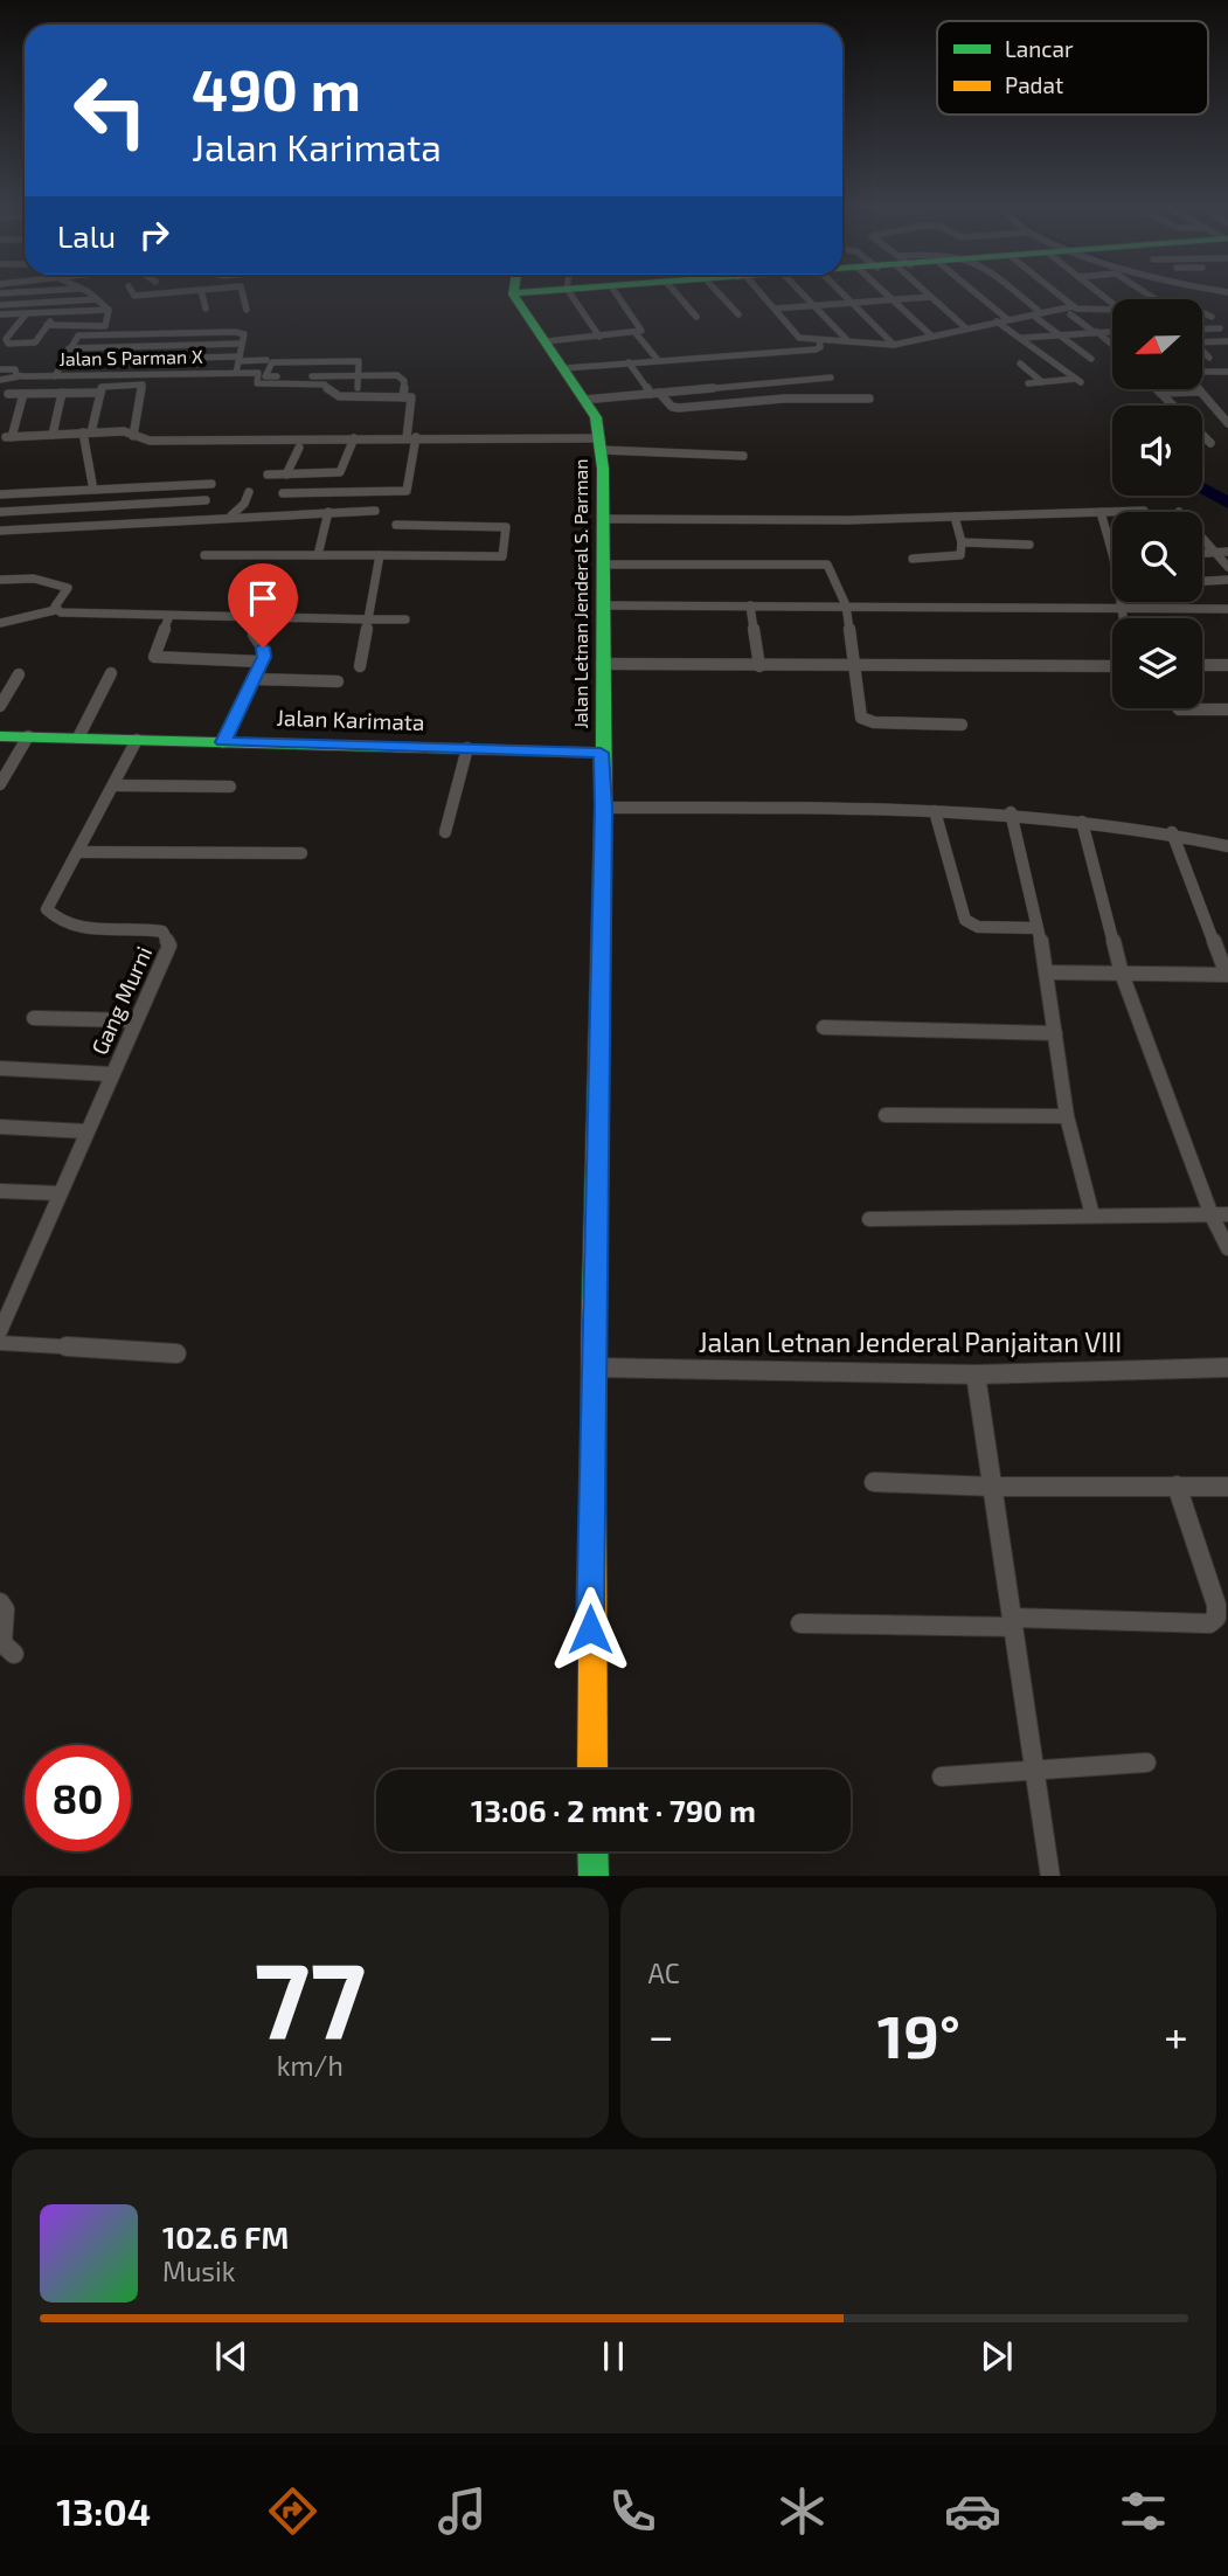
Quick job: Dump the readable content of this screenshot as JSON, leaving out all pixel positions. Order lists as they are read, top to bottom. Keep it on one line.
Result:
{"streets":{"main road":["Jalan Letnan Jenderal S. Parman","Jalan Karimata"],"street":["Jalan S Parman X","Gang Murni","Jalan Letnan Jenderal Panjaitan VIII"]},"crossings":[["Jalan Letnan Jenderal S. Parman","Jalan Karimata"],["Jalan Letnan Jenderal S. Parman","Jalan Letnan Jenderal Panjaitan VIII"],["Jalan Karimata","Gang Murni"]],"legend":["Lancar","Padat"],"north":"left","page":{"turn":["490 m","Jalan Karimata"],"then":"Lalu","limit":"80","trip":"13:06 · 2 mnt · 790 m","tile":[["77","km/h"],"AC"],"heat":["−","19°","+"],"song":["102.6 FM","Musik"],"tabs":"13:04"}}
